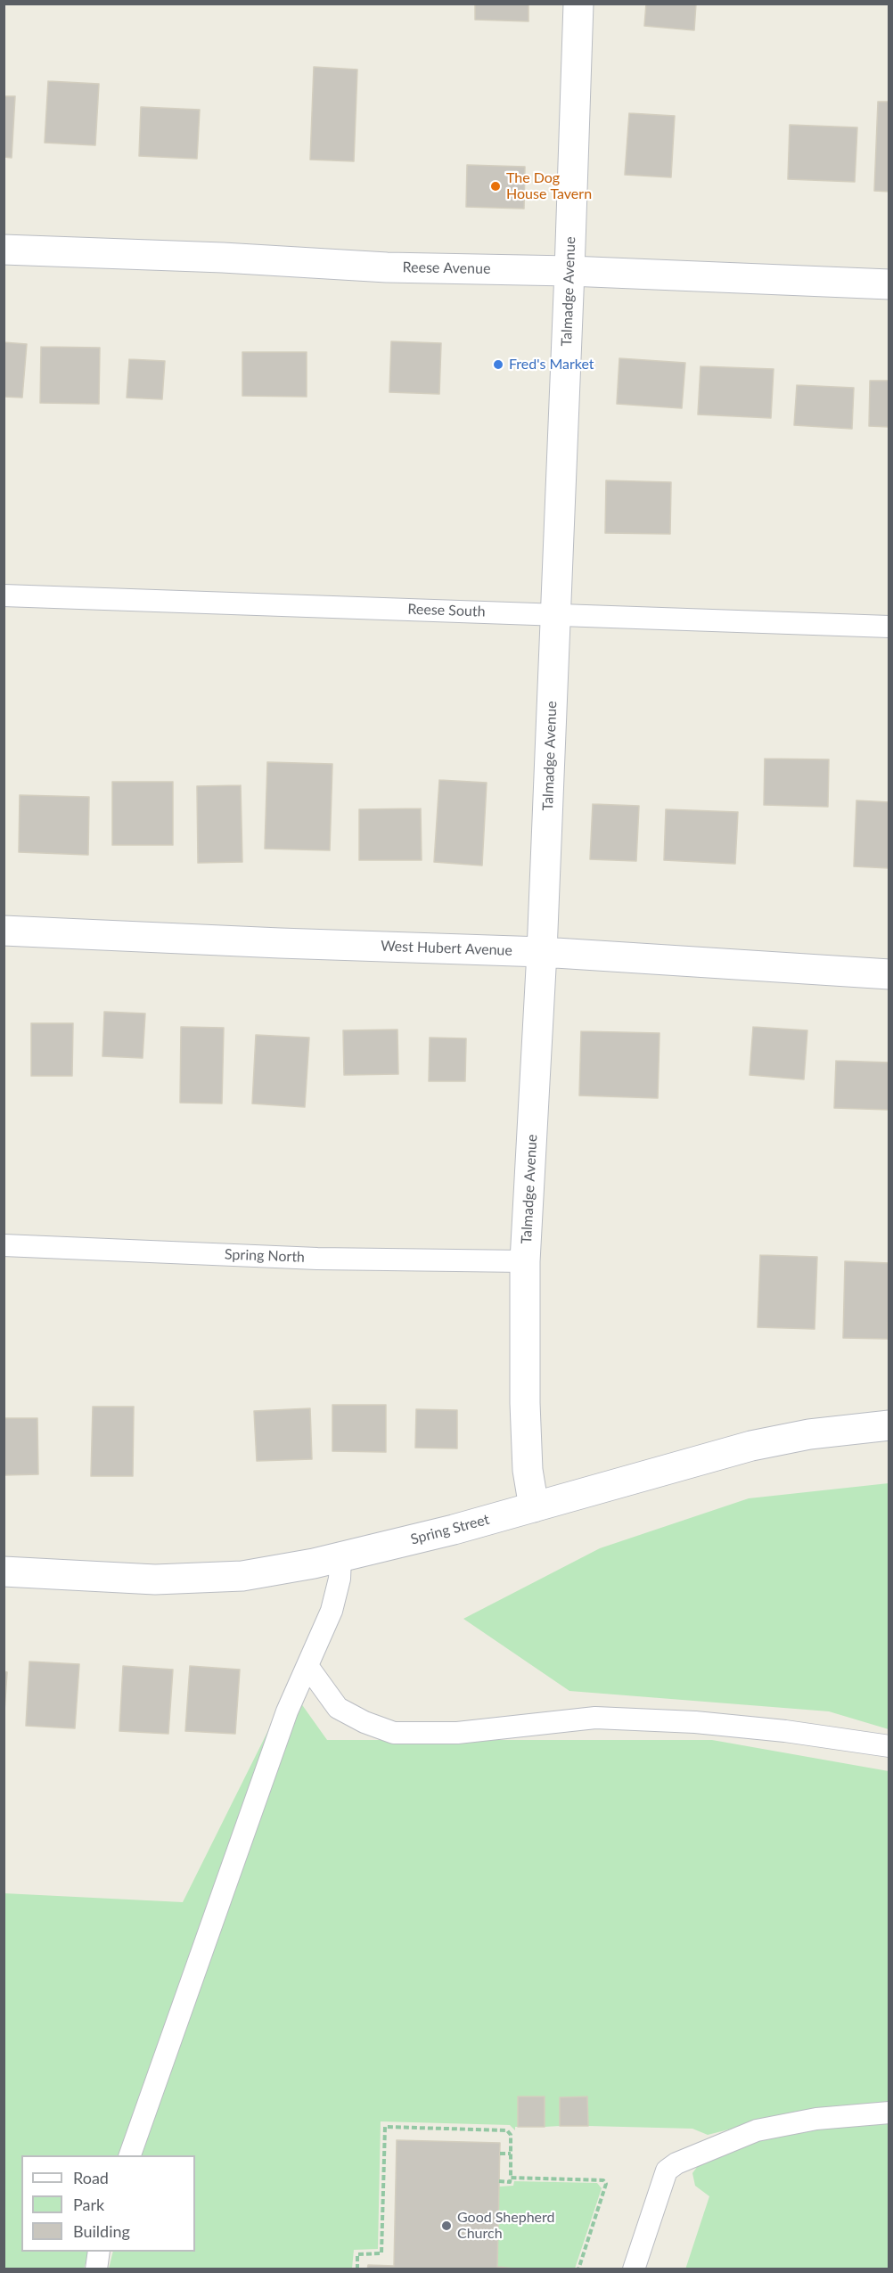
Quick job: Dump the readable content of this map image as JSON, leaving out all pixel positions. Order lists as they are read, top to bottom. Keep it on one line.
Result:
{"streets":{"street":["Reese Avenue","Talmadge Avenue","West Hubert Avenue","Spring Street"],"lane":["Reese South","Spring North"]},"crossings":[["Reese Avenue","Talmadge Avenue"],["Talmadge Avenue","Reese South"],["Talmadge Avenue","West Hubert Avenue"],["Talmadge Avenue","Spring North"],["Talmadge Avenue","Spring Street"]],"places":["The Dog House Tavern","Fred's Market","Good Shepherd Church"],"legend":["Road","Park","Building"]}
